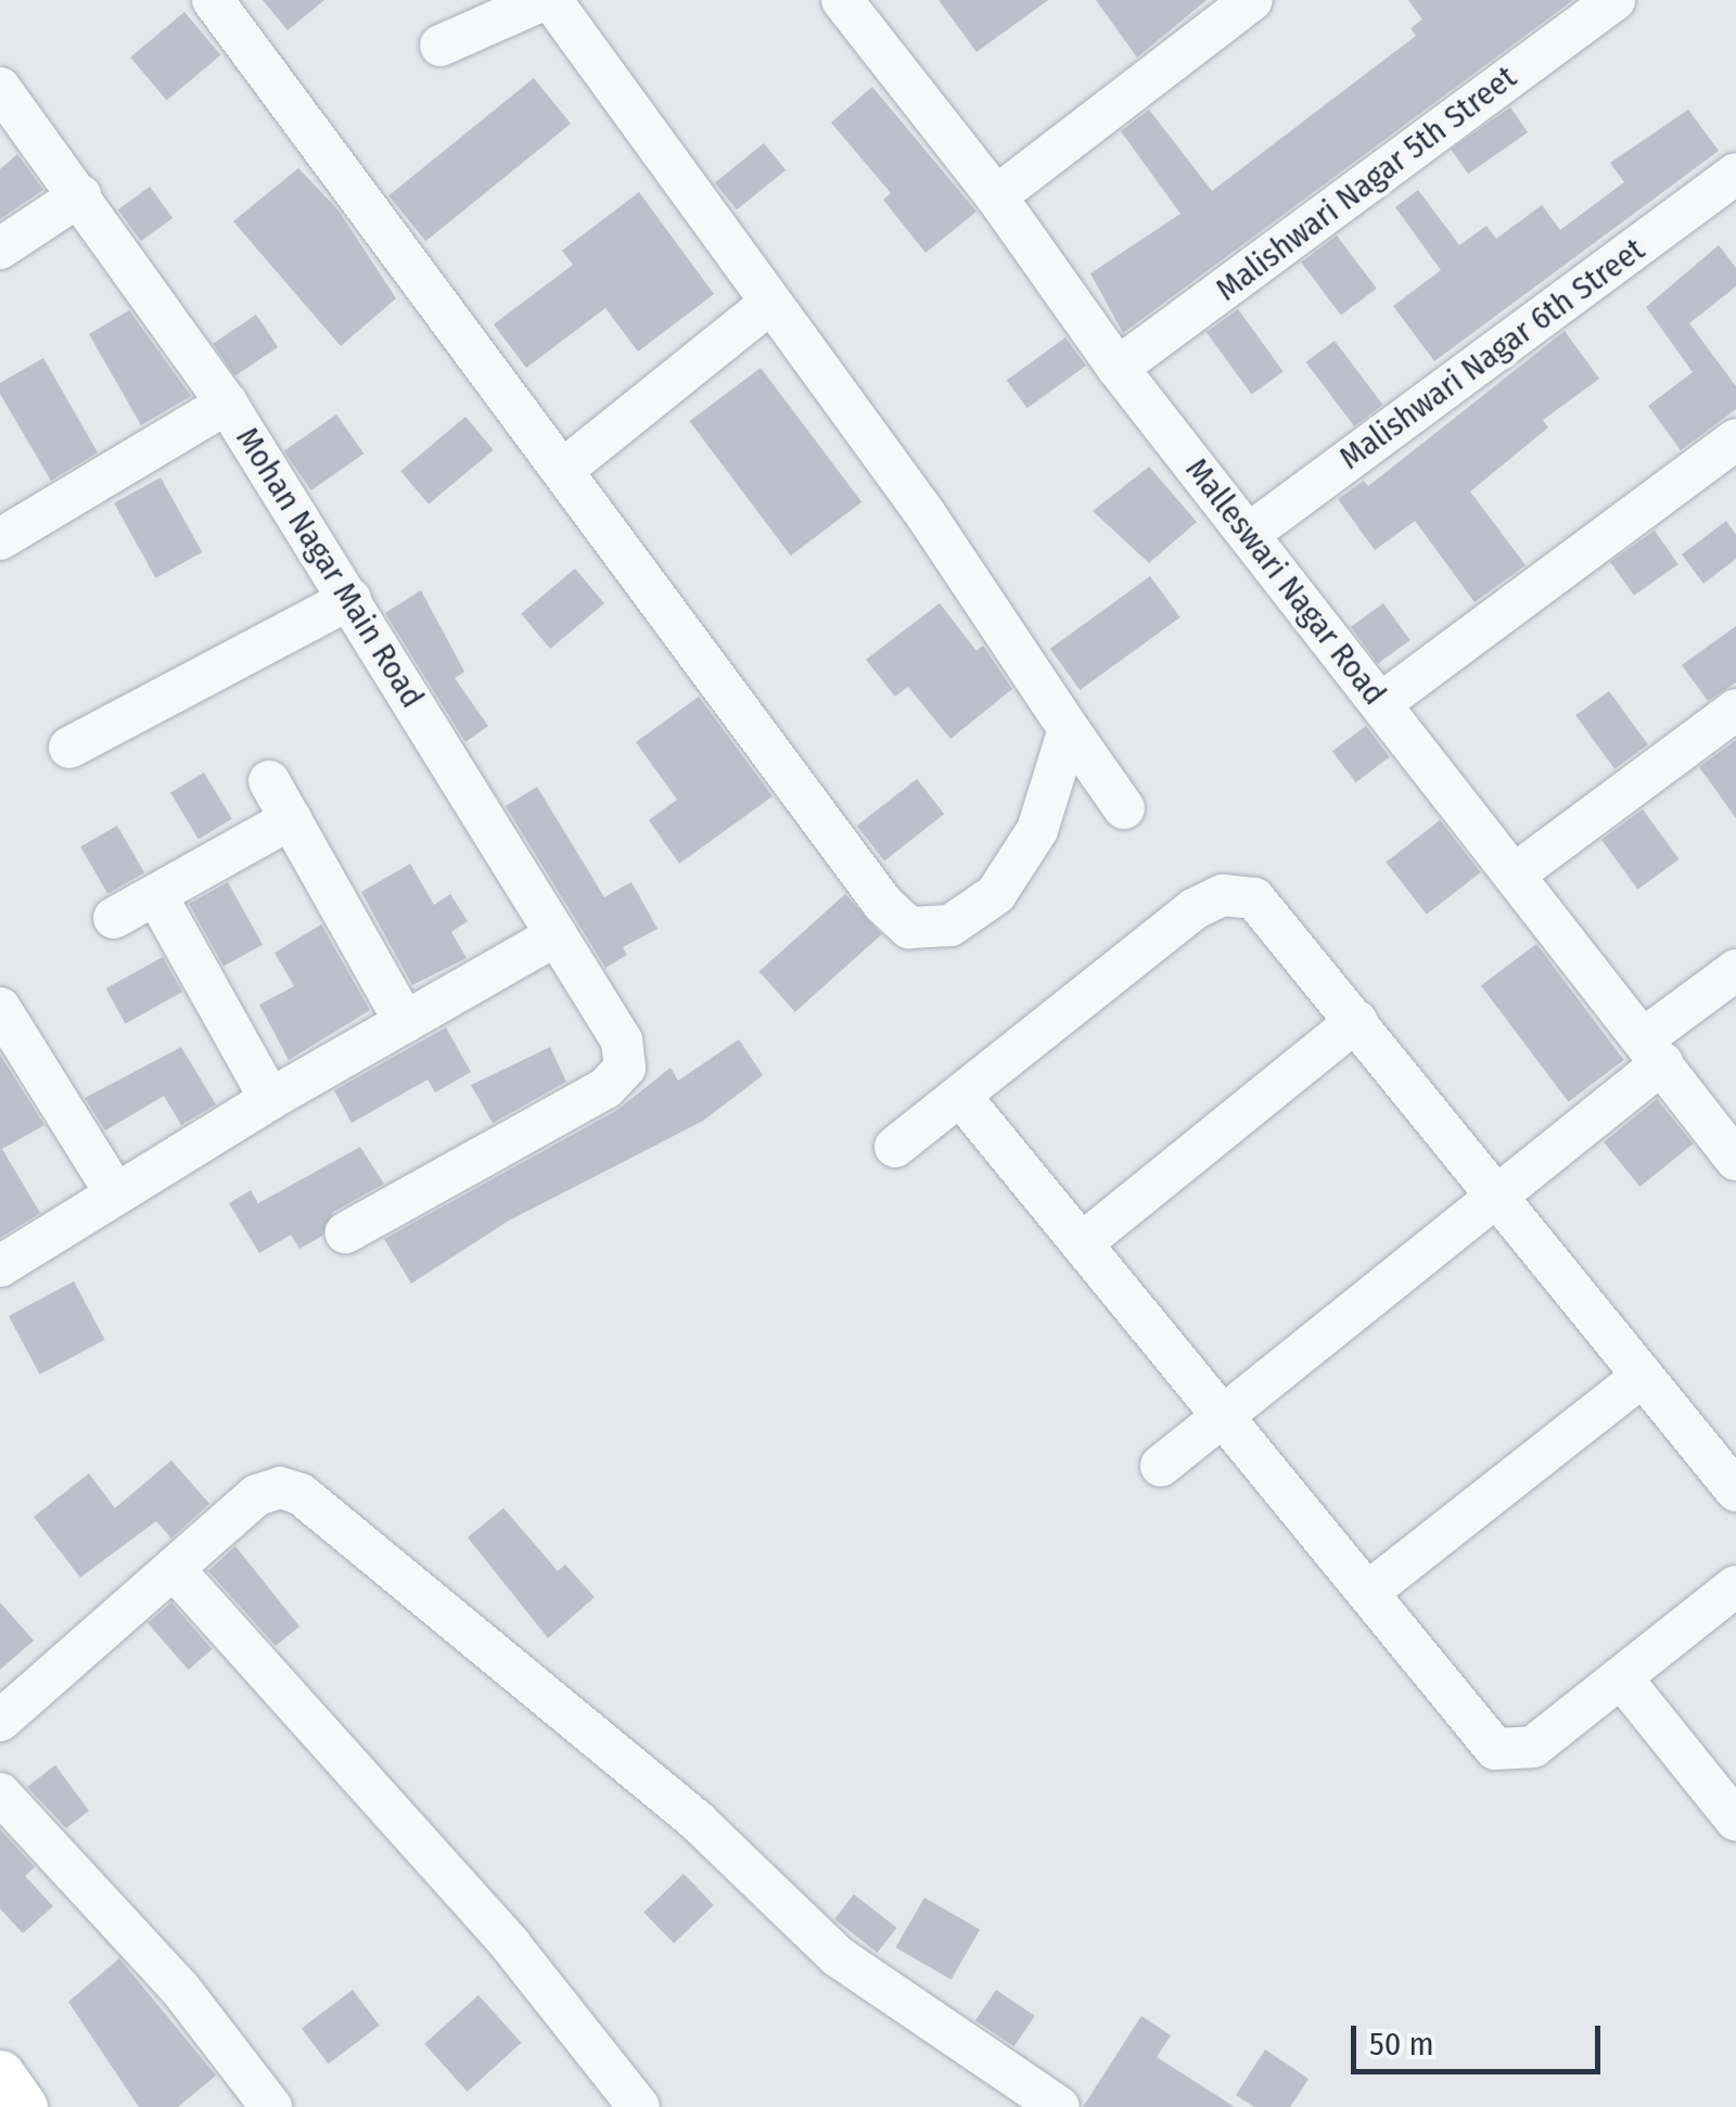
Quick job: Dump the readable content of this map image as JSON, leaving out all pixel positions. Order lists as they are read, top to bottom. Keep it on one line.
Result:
{"streets":{"street":["Malishwari Nagar 5th Street","Malishwari Nagar 6th Street","Mohan Nagar Main Road","Malleswari Nagar Road"]},"crossings":[["Malishwari Nagar 5th Street","Malleswari Nagar Road"],["Malishwari Nagar 6th Street","Malleswari Nagar Road"]],"scale_bar":"50 m"}
